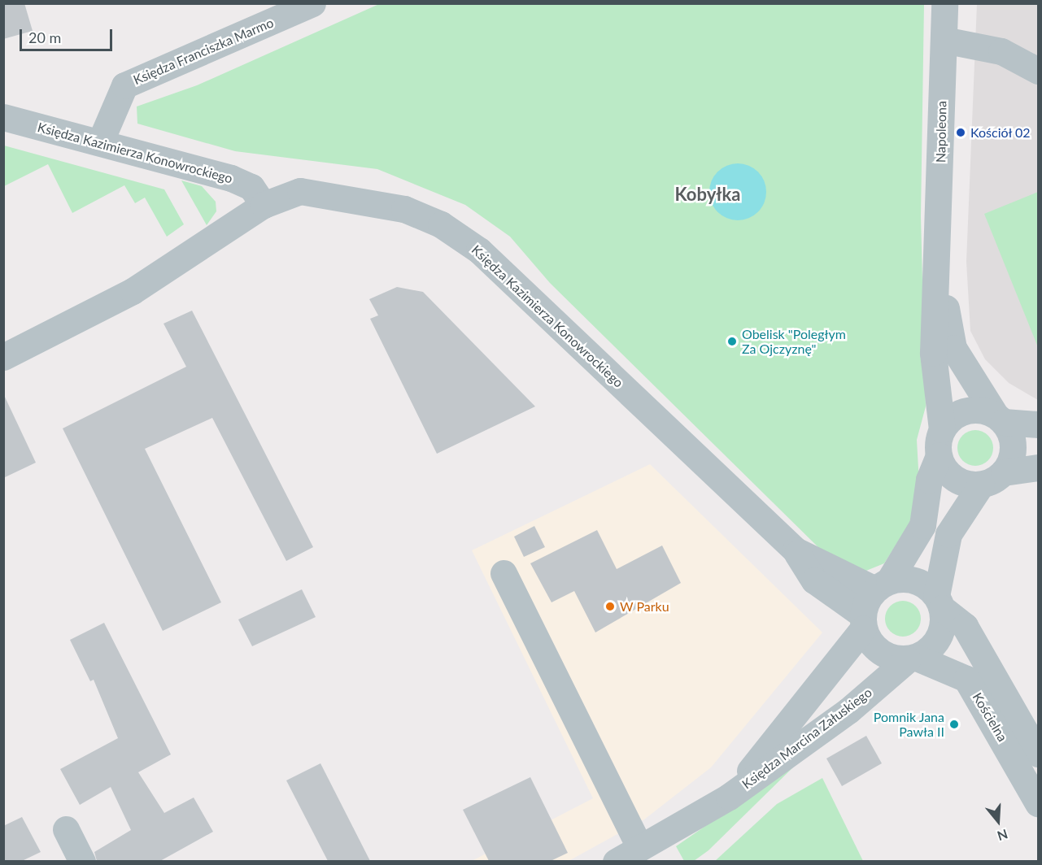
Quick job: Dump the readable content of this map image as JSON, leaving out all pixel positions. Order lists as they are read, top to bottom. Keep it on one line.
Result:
{"streets":{"street":["Księdza Franciszka Marmo","Napoleona","Księdza Kazimierza Konowrockiego","Kościelna","Księdza Marcina Załuskiego"]},"crossings":[["Księdza Franciszka Marmo","Księdza Kazimierza Konowrockiego"],["Kościelna","Księdza Marcina Załuskiego"]],"districts":["Kobyłka"],"places":["Kościół 02","Obelisk \"Poległym Za Ojczyznę\"","W Parku","Pomnik Jana Pawła II"],"scale_bar":"20 m","north":"bottom"}
